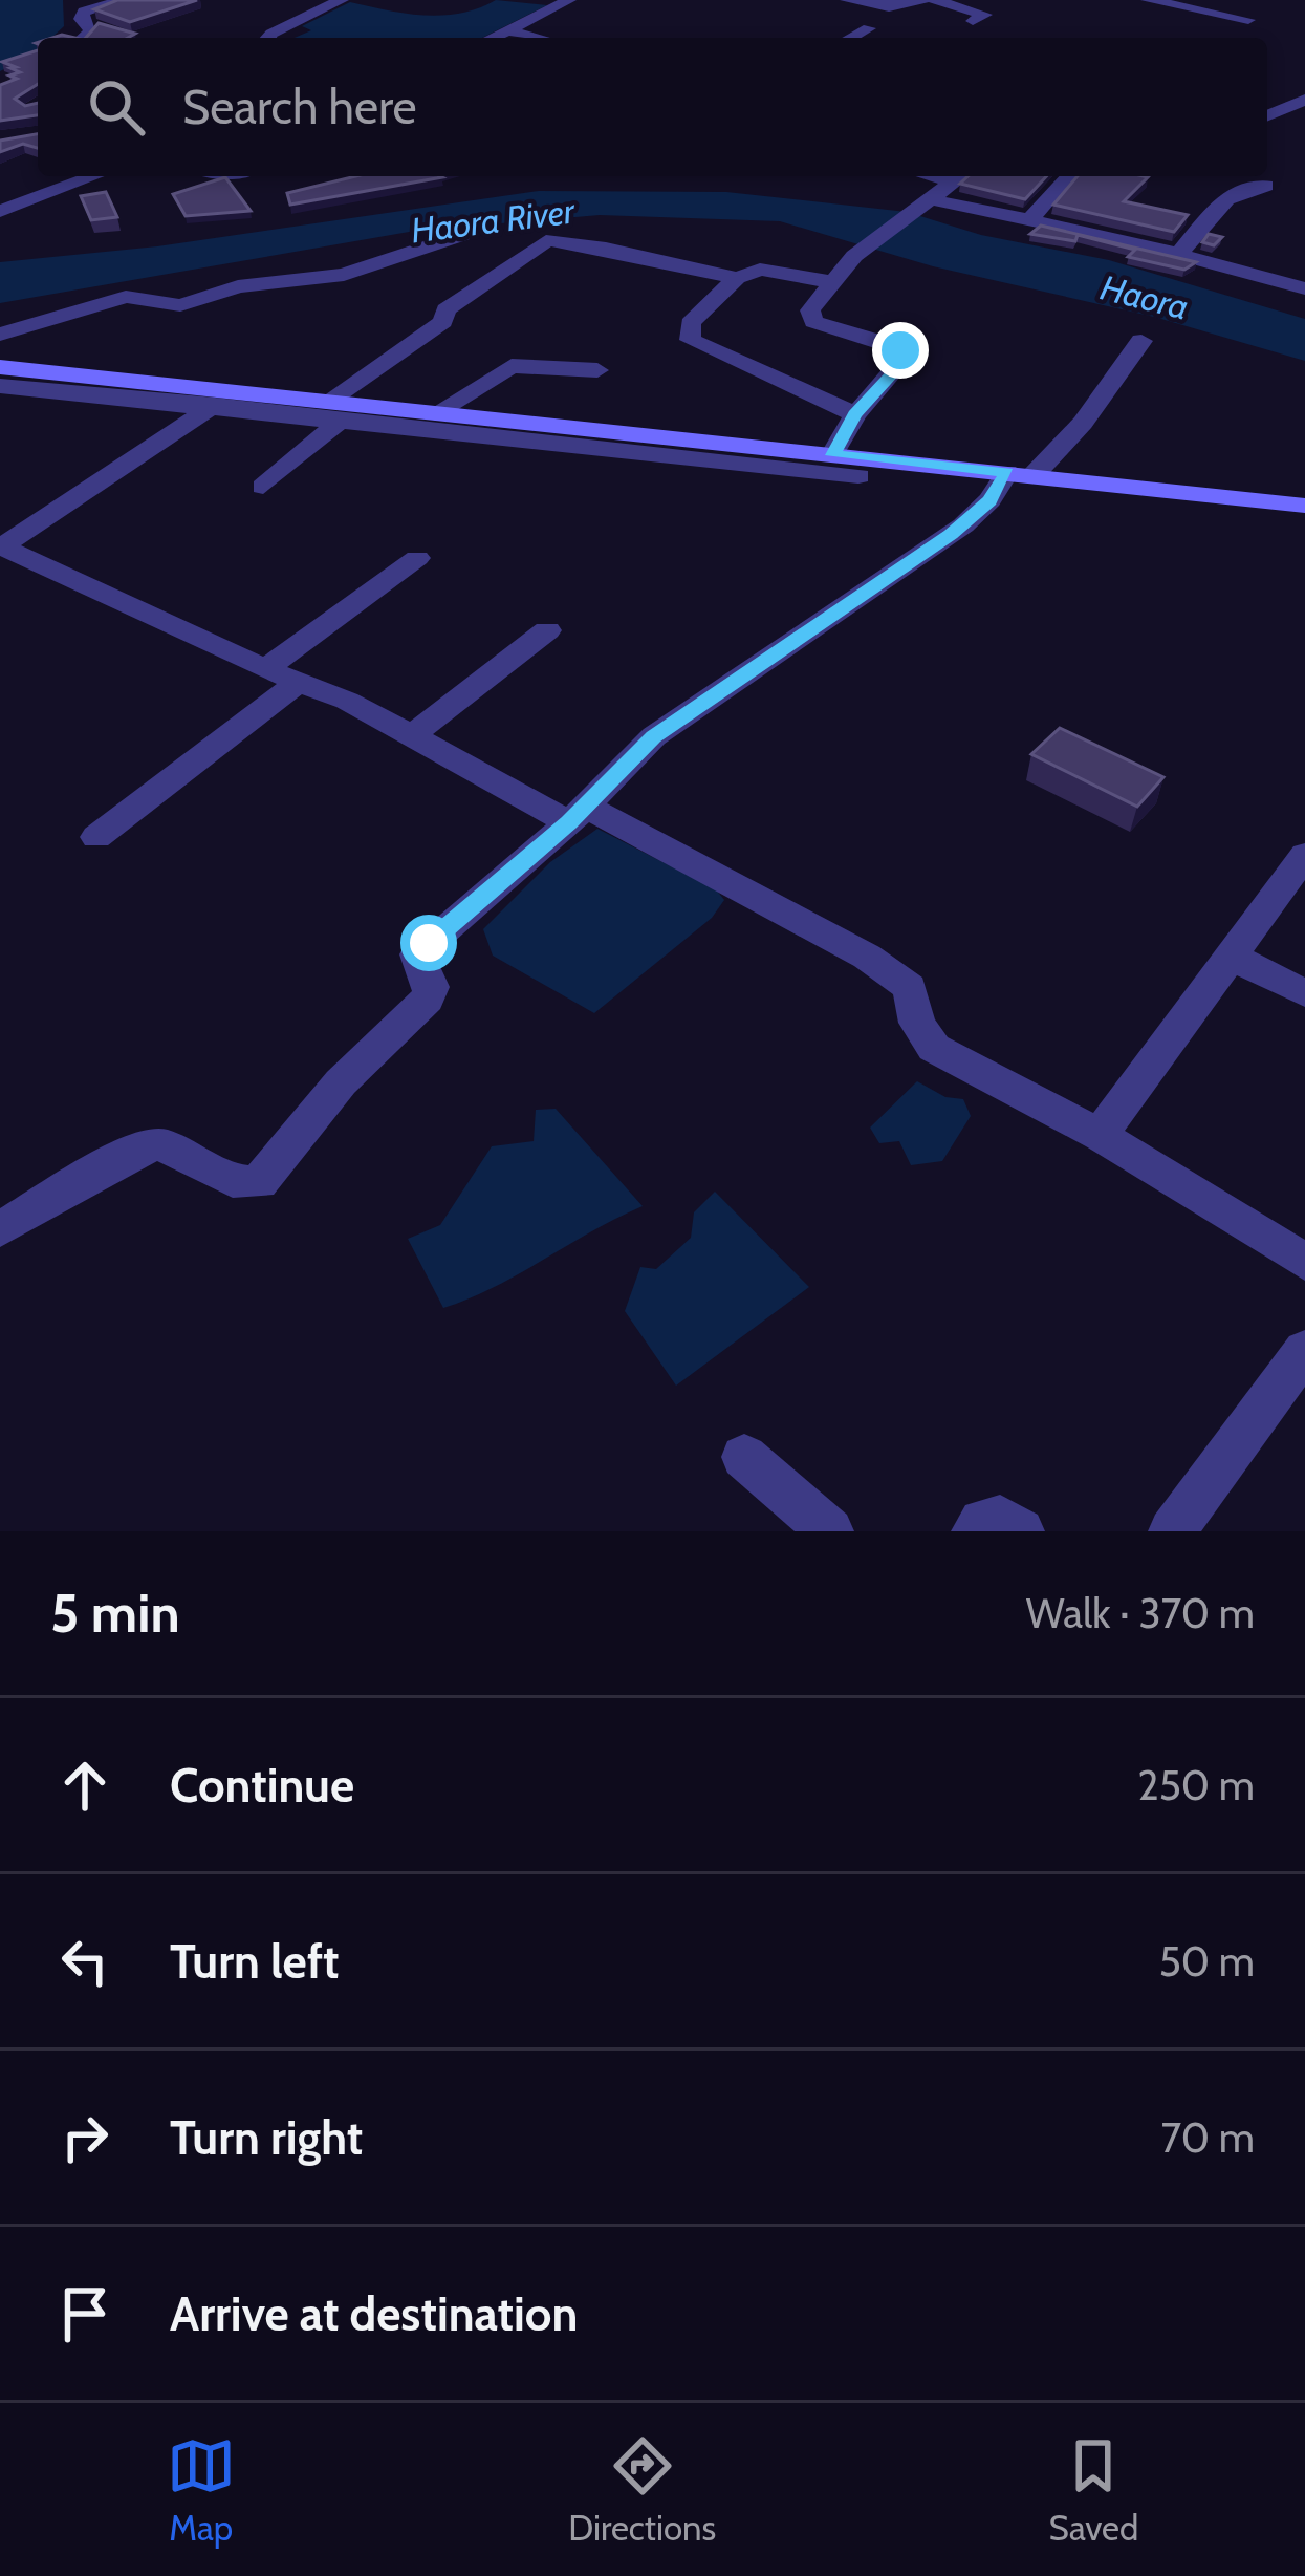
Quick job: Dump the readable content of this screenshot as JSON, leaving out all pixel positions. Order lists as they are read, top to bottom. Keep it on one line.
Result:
{"water":["Haora River","Haora"],"page":{"search":"Search here","heading":["5 min","Walk · 370 m"],"list":[["Continue","250 m"],["Turn left","50 m"],["Turn right","70 m"],"Arrive at destination"],"nav":["Map","Directions","Saved"]}}
